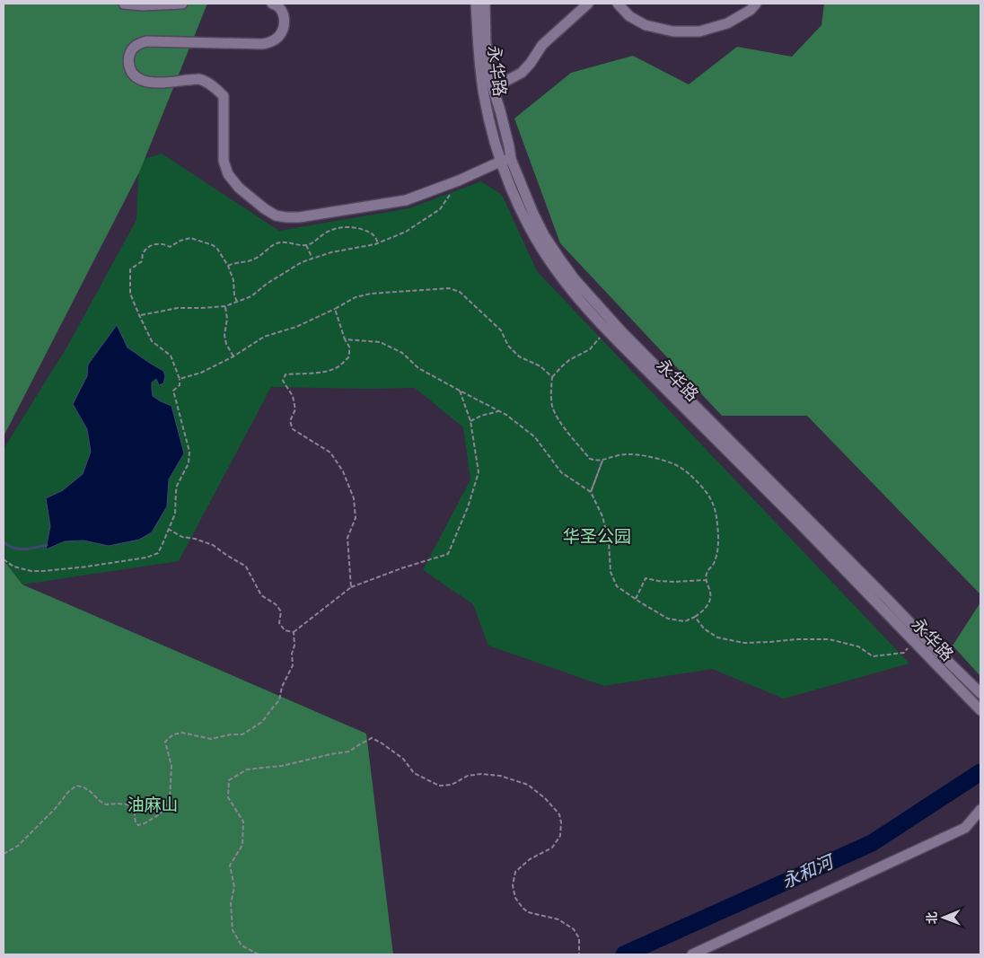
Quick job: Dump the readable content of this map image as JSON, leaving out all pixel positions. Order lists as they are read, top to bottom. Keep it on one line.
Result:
{"streets":{"street":["永华路"]},"water":["永和河"],"parks":["华圣公园","油麻山"],"north":"left"}
